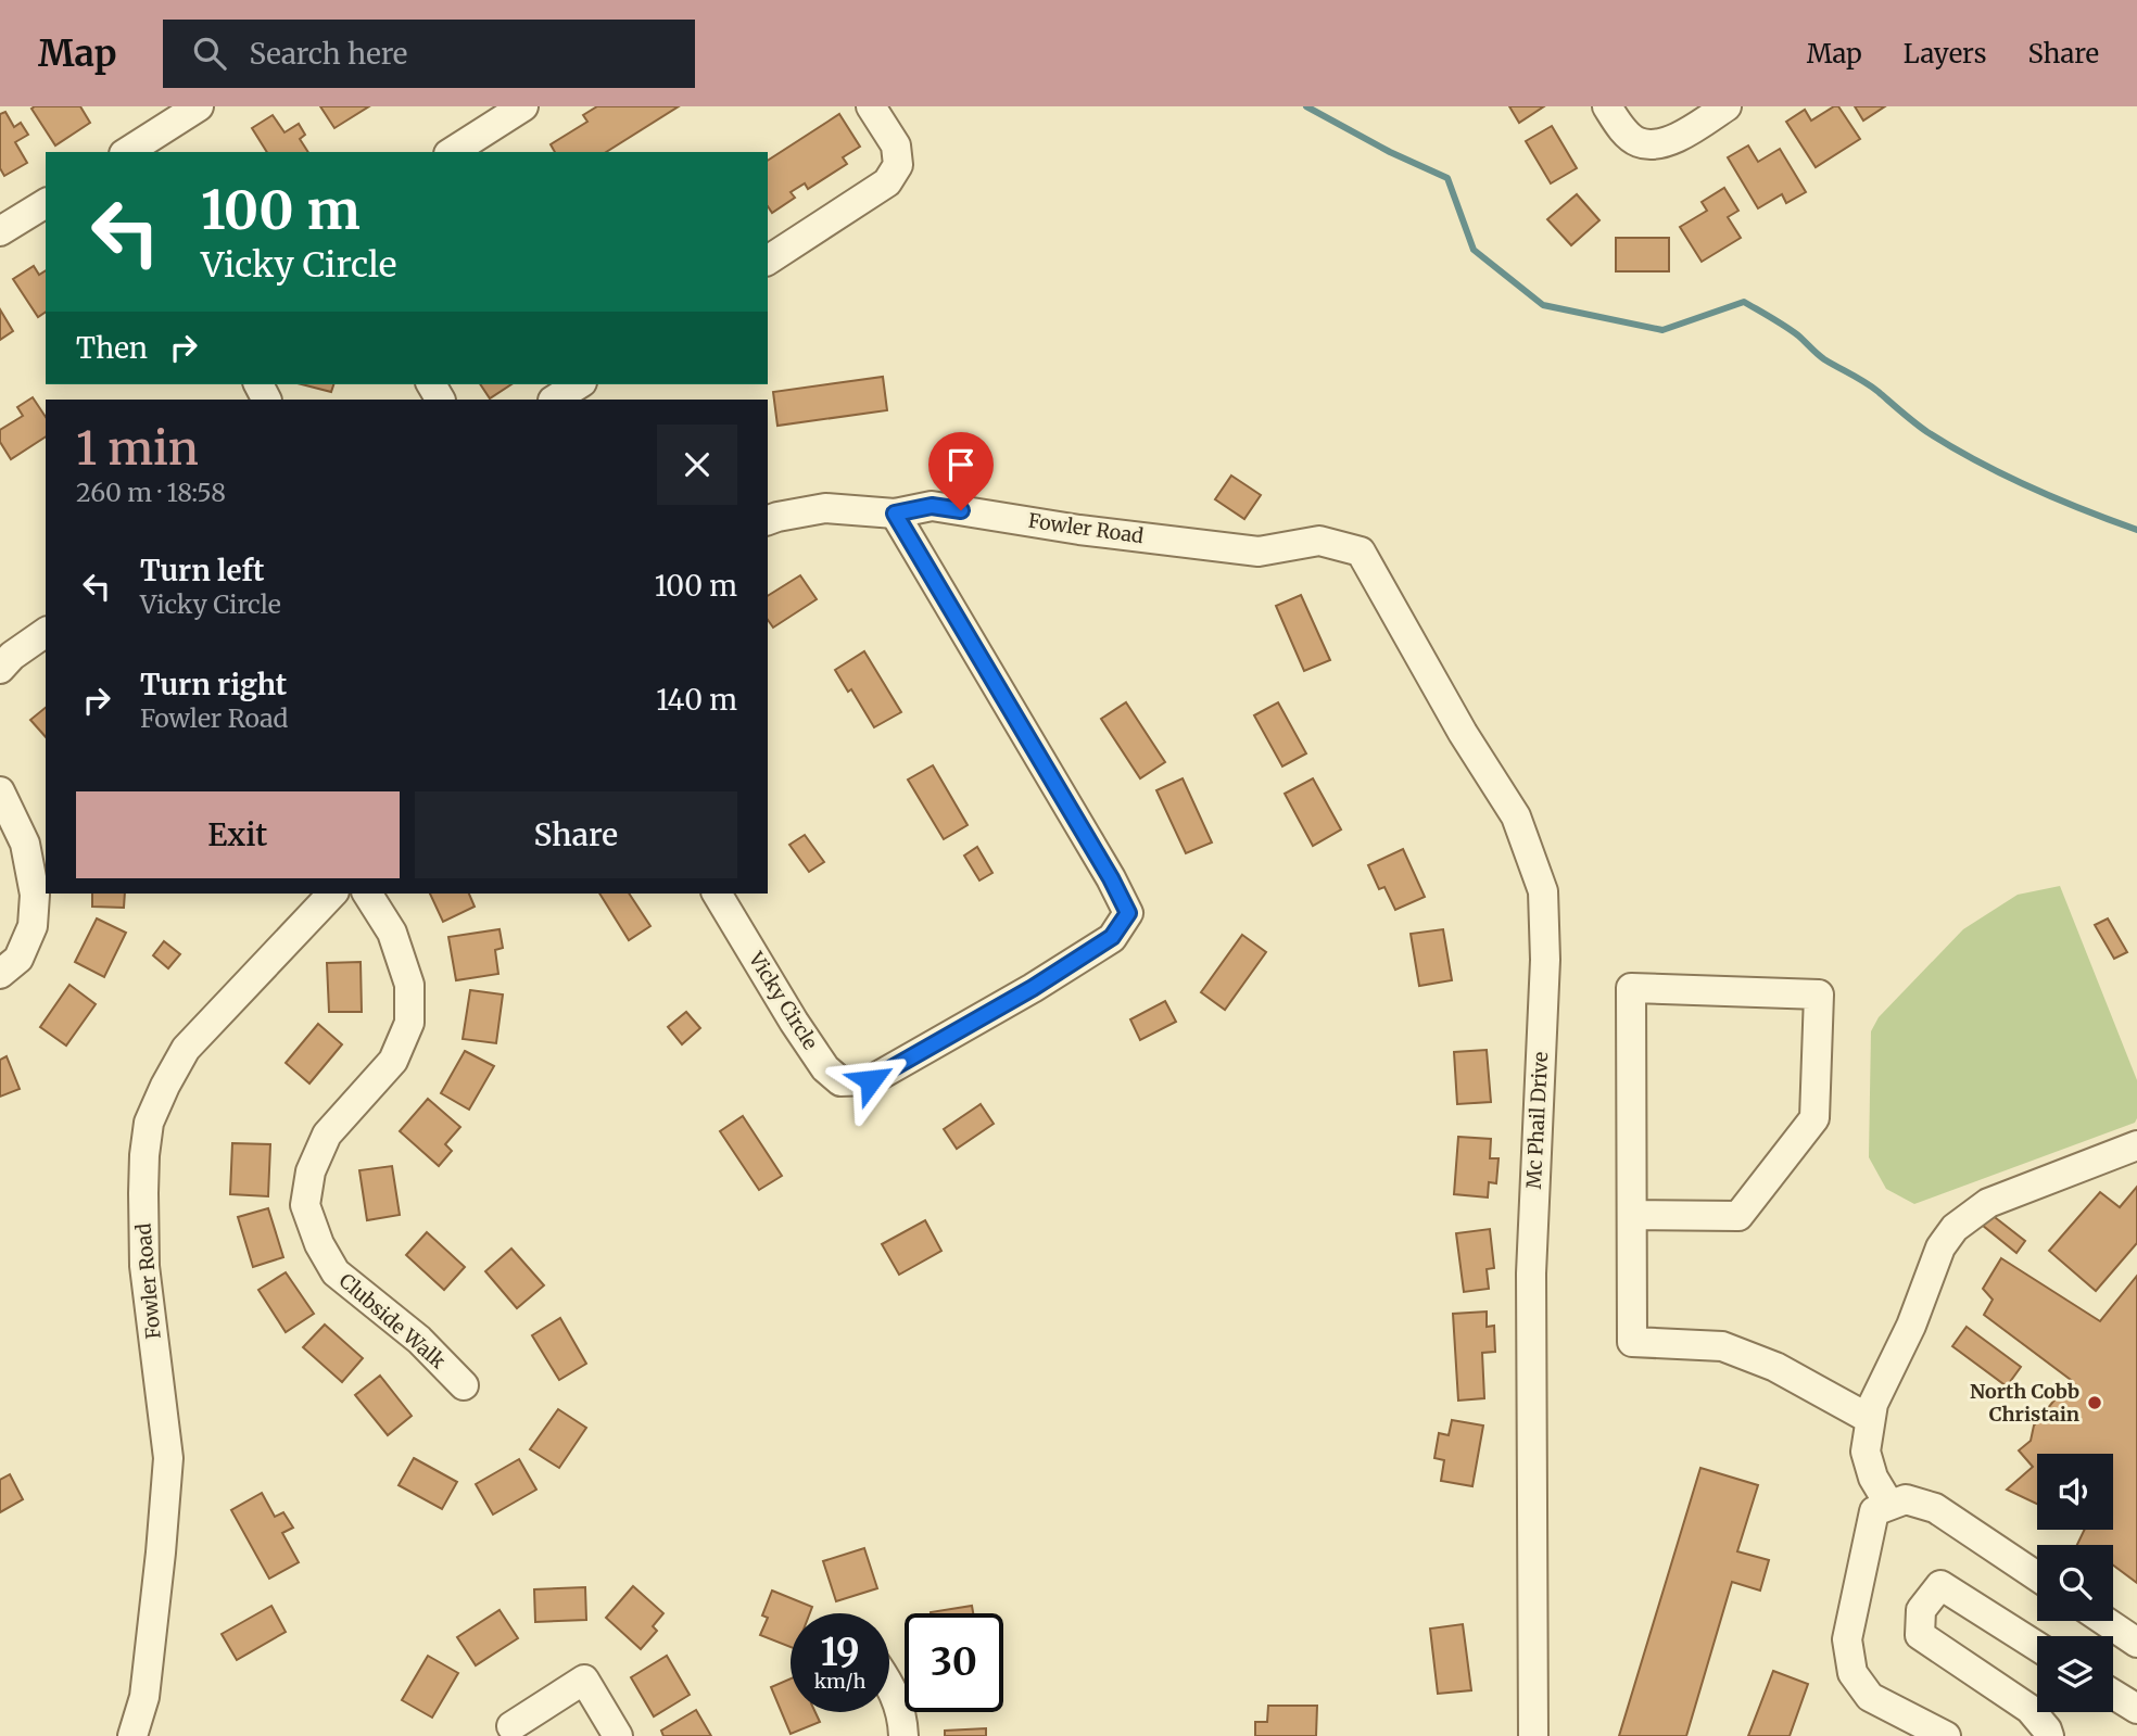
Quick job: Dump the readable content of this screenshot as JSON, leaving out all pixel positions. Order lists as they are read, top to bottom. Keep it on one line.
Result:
{"streets":{"street":["Fowler Road","Vicky Circle","Mc Phail Drive","Clubside Walk"]},"crossings":[["Fowler Road","Vicky Circle"],["Fowler Road","Mc Phail Drive"]],"places":["North Cobb Christain"],"page":{"header":"Map","search":"Search here","nav":["Map","Layers","Share"],"turn":["100 m","Vicky Circle"],"then":"Then","heading":["1 min","260 m · 18:58"],"list":[{"name":"Turn left","note":"Vicky Circle","value":"100 m"},{"name":"Turn right","note":"Fowler Road","value":"140 m"}],"buttons":["Exit","Share"],"speed":"19 km/h","limit":"30"}}
